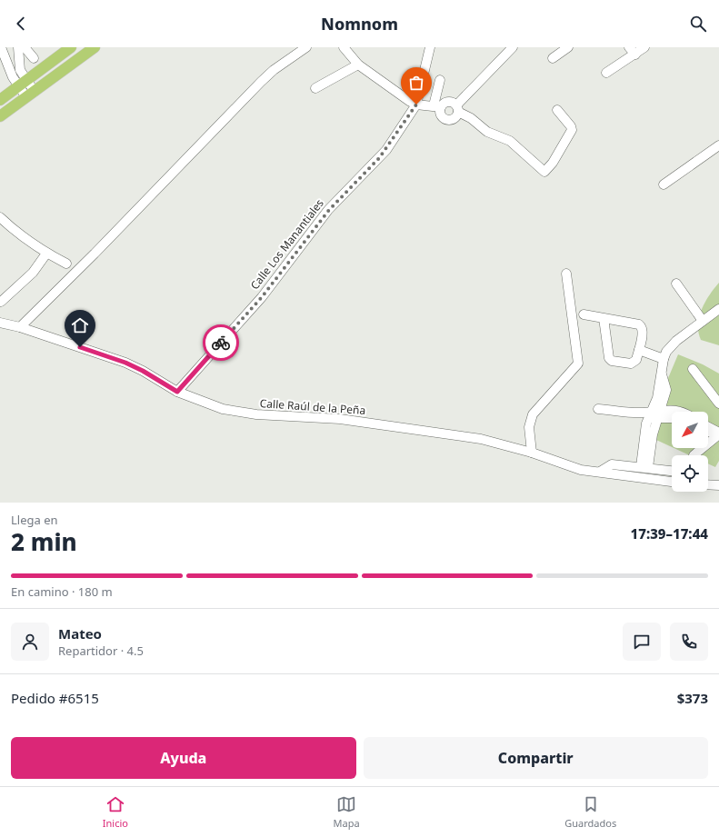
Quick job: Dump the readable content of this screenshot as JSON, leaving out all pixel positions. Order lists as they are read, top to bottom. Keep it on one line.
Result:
{"streets":{"street":["Calle Los Manantiales","Calle Raúl de la Peña"]},"crossings":[["Calle Los Manantiales","Calle Raúl de la Peña"]],"north":"bottom left","page":{"header":"Nomnom","heading":["2 min","Llega en","17:39–17:44"],"panel":["Mateo","Repartidor · 4.5","Pedido #6515","$373"],"bar":"En camino · 180 m","buttons":["Ayuda","Compartir"],"tabs":["Inicio","Mapa","Guardados"]}}
